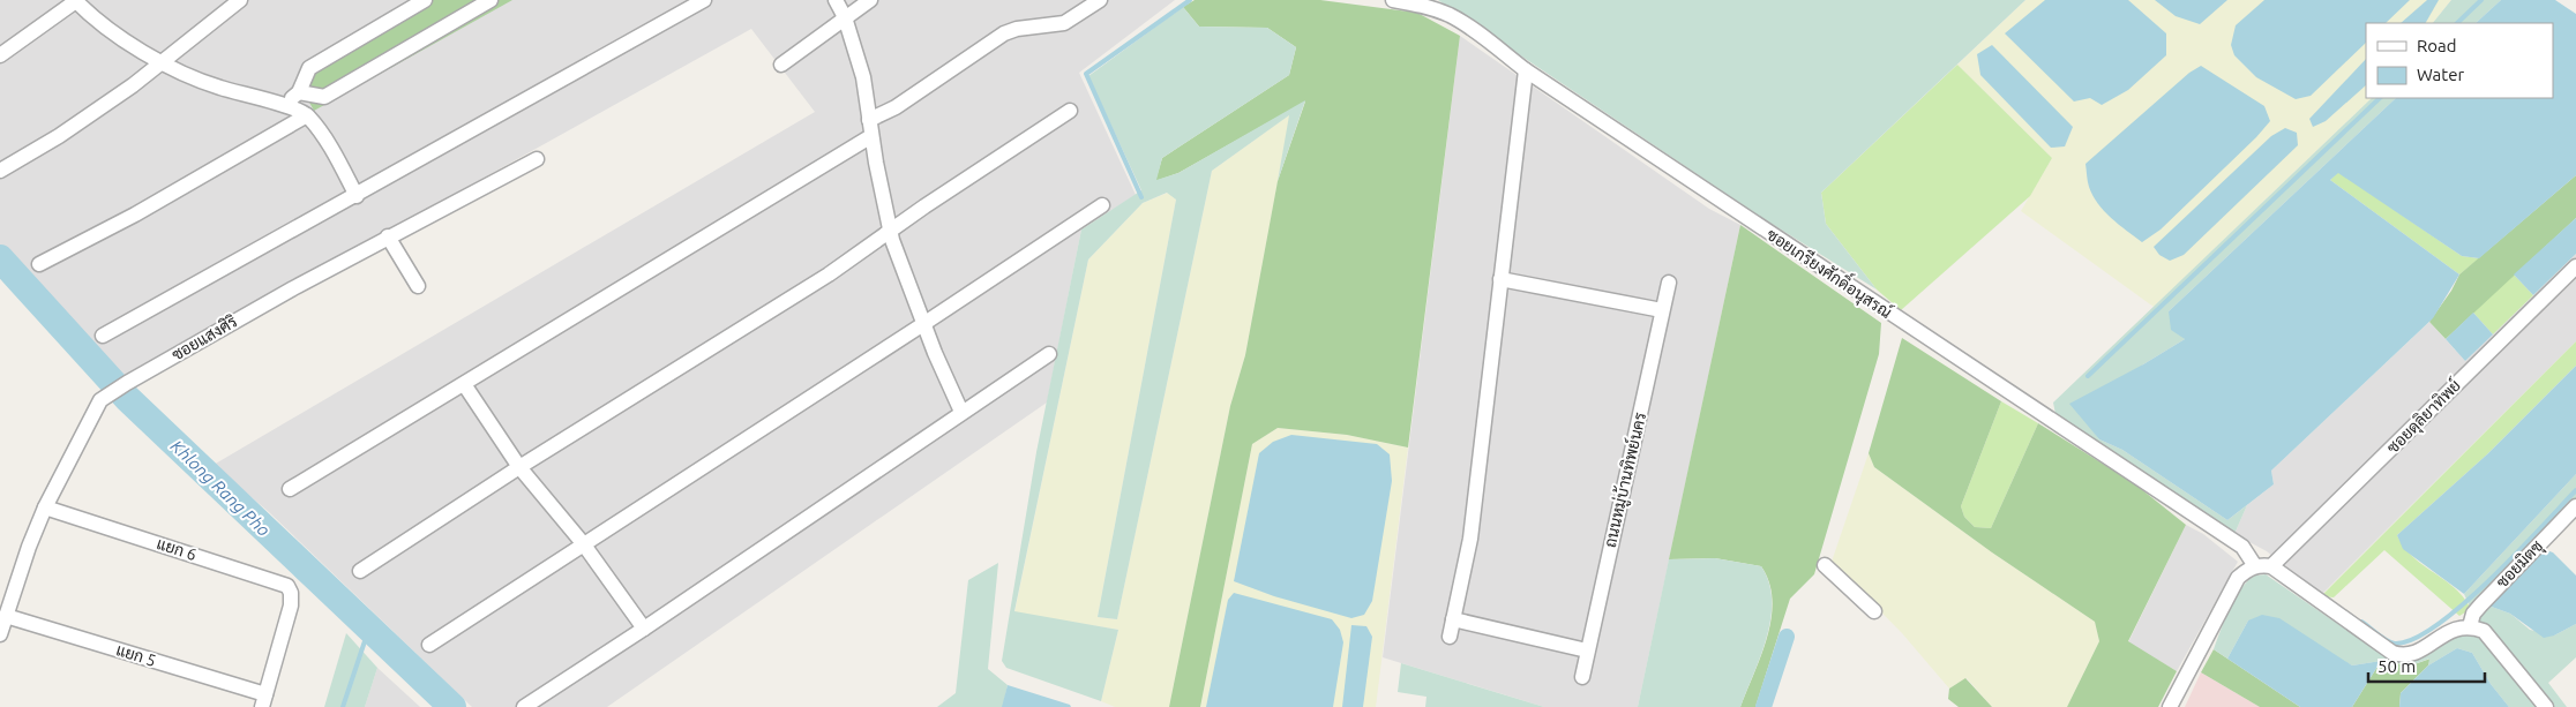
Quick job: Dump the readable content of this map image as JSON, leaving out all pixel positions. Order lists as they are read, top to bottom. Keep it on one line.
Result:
{"streets":{"street":["ซอยเกรียงศักดิ์อนุสรณ์","ซอยแสงศิริ","ซอยดุลิยาทิพย์","ถนนหมู่บ้านทิพย์นคร","แยก 6","ซอยมิตซุ","แยก 5"]},"crossings":[["ซอยแสงศิริ","แยก 6"],["ซอยแสงศิริ","แยก 5"],["แยก 6","แยก 5"]],"water":["Khlong Rang Pho"],"legend":["Road","Water"],"scale_bar":"50 m"}
